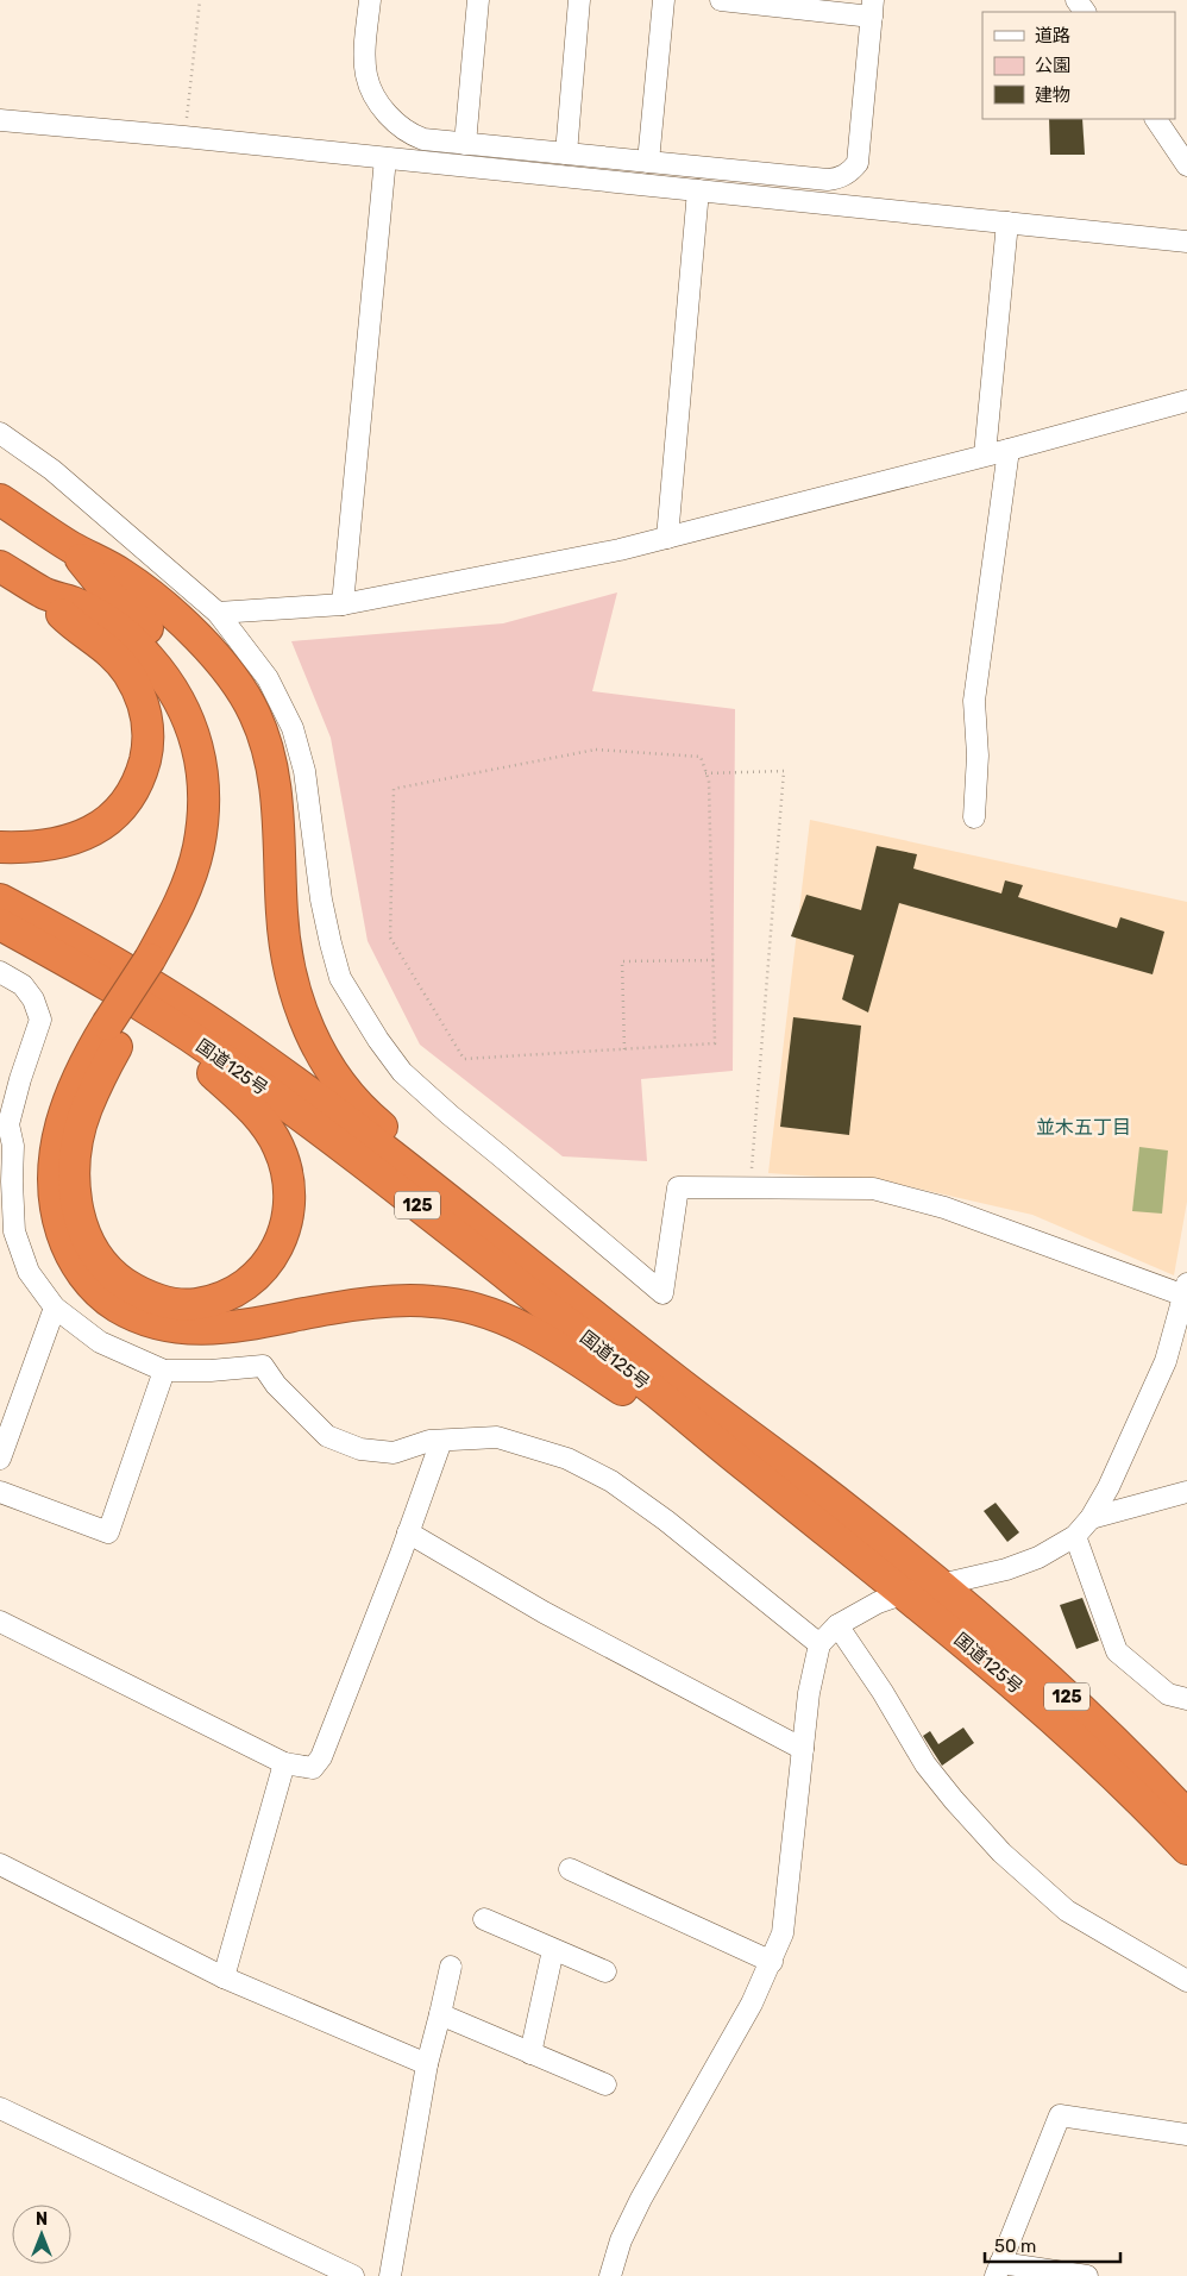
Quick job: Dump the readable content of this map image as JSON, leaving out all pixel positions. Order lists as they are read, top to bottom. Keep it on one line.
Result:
{"streets":{"highway":["国道125号","125"]},"districts":["並木五丁目"],"legend":["道路","公園","建物"],"scale_bar":"50 m","north":"top"}
